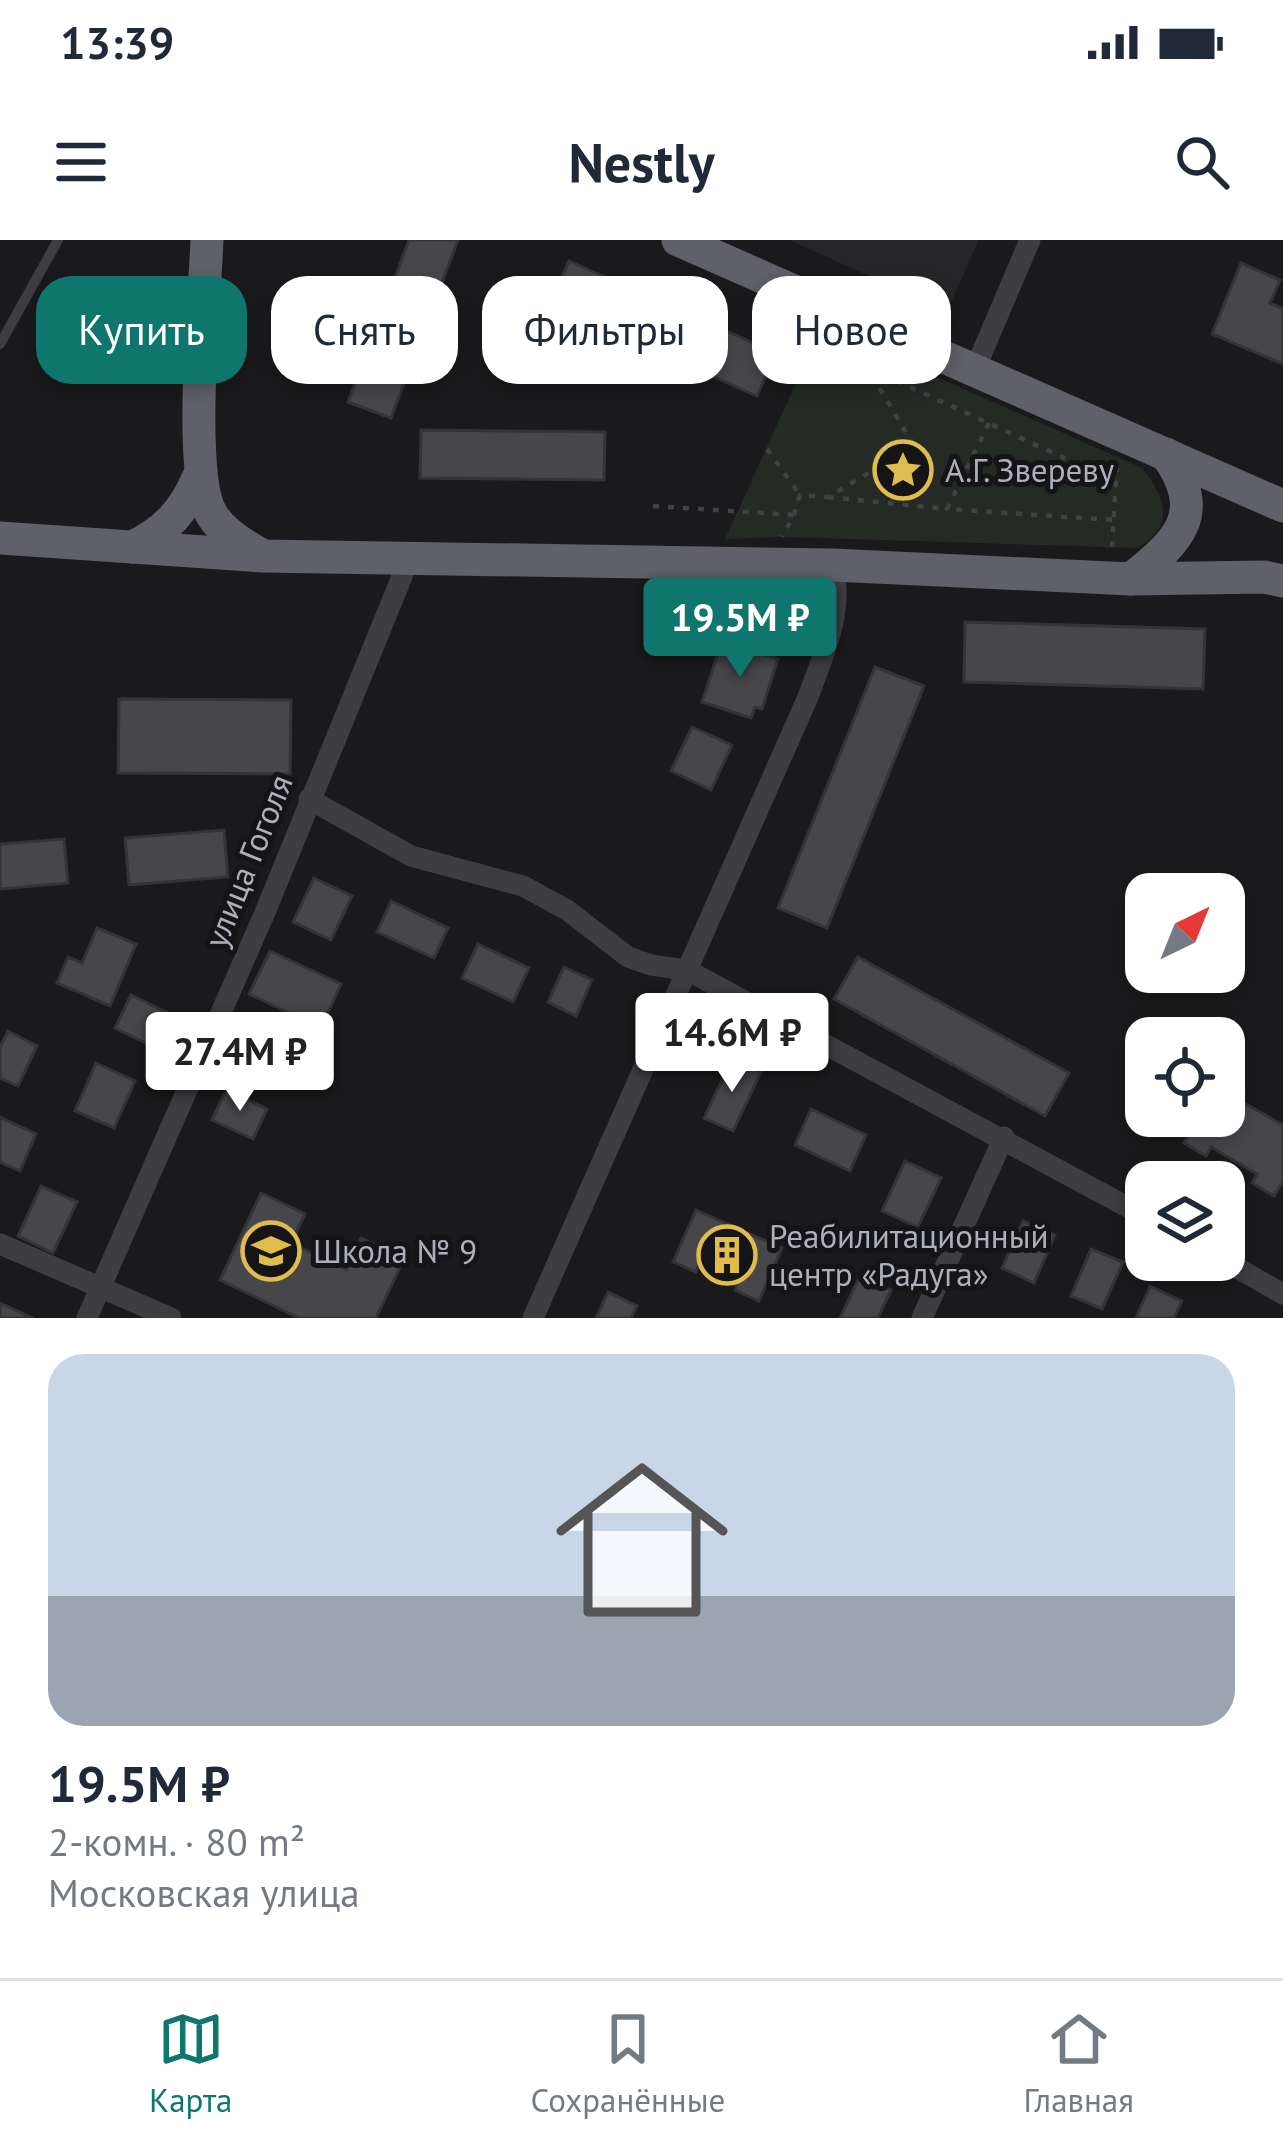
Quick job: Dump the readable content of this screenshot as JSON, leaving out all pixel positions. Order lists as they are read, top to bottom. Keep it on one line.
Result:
{"streets":{"street":["улица Гоголя"]},"places":{"place":["А.Г. Звереву"],"school or university":["Школа № 9"],"building":["Реабилитационный центр «Радуга»"]},"north":"top right","page":{"status":"13:39","header":"Nestly","chip":["Купить","Снять","Фильтры","Новое"],"price":["19.5M ₽","14.6M ₽","27.4M ₽"],"list":[{"name":"19.5M ₽","note":"2-комн. · 80 m² · Московская улица"}],"tabs":["Карта","Сохранённые","Главная"]}}
